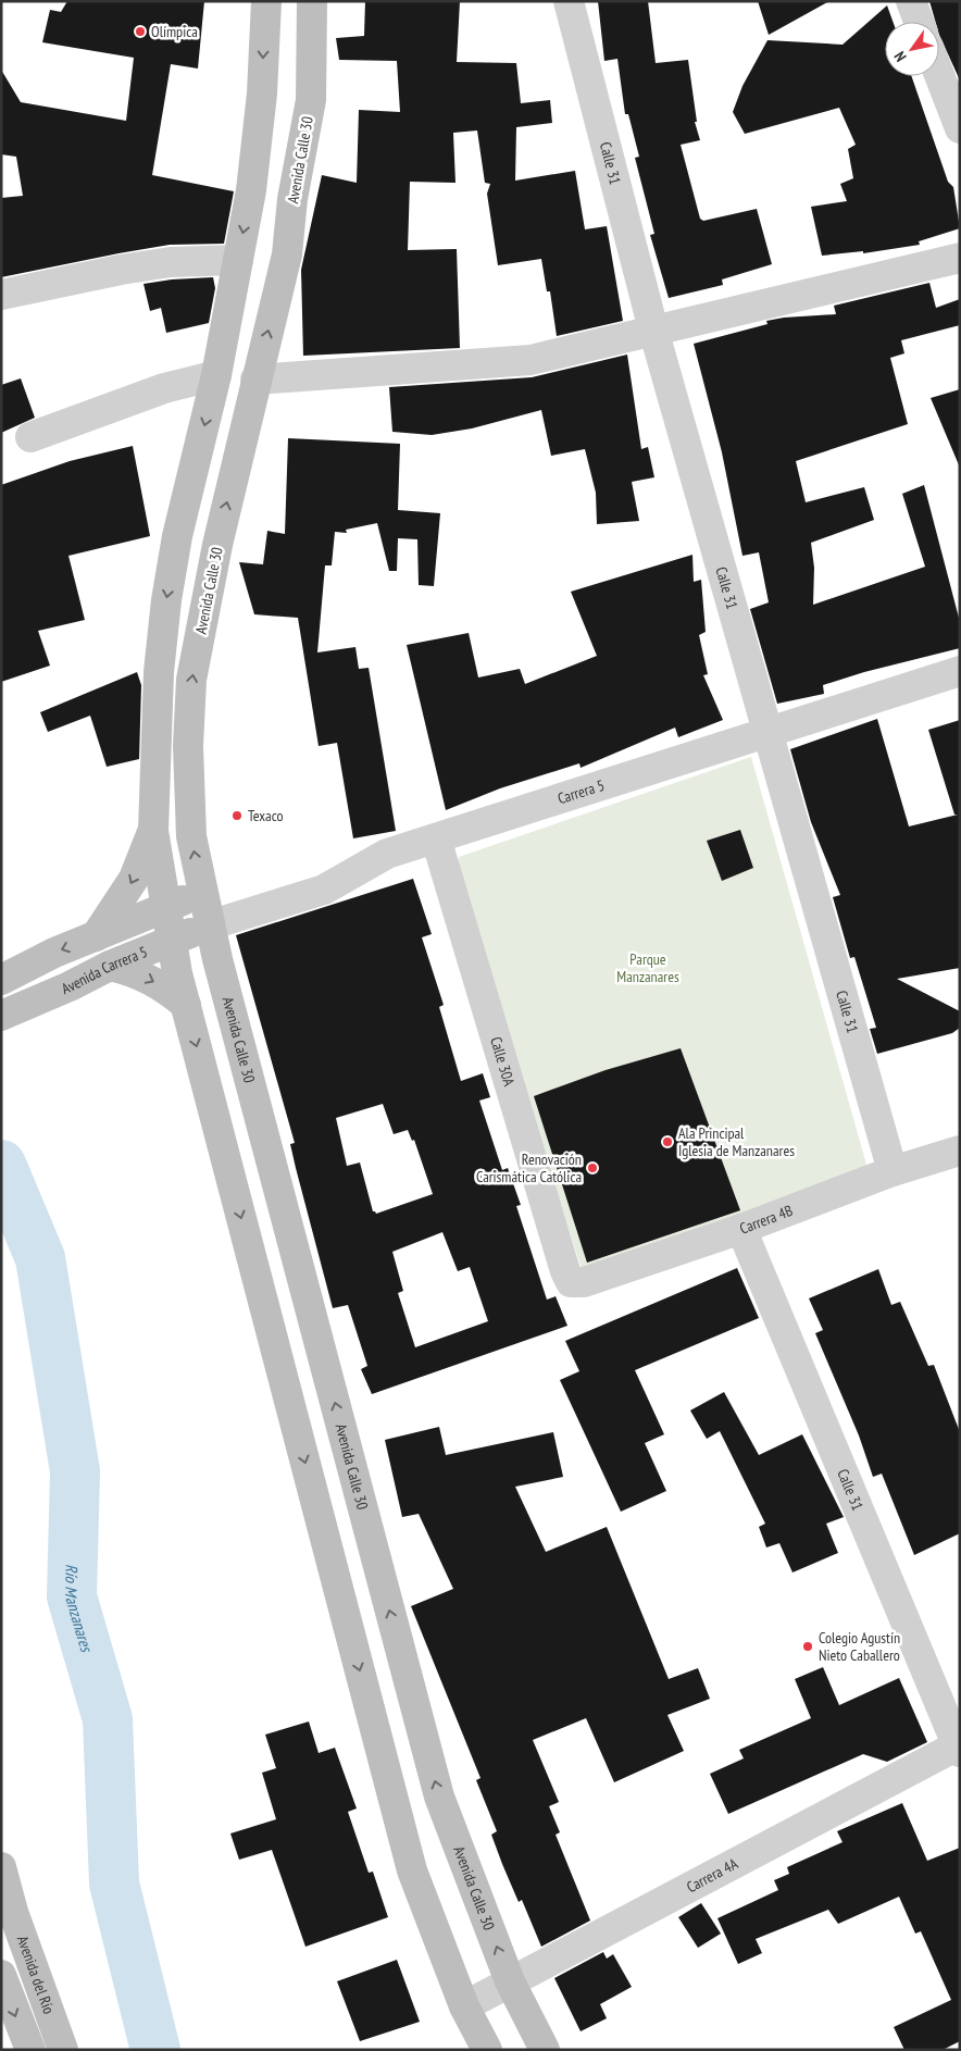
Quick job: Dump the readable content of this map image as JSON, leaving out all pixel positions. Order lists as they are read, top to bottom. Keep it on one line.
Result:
{"streets":{"main road":["Avenida Calle 30","Avenida Carrera 5","Avenida del Río"],"street":["Calle 31","Carrera 5","Calle 30A","Carrera 4B","Carrera 4A"]},"crossings":[["Avenida Calle 30","Carrera 5"],["Avenida Calle 30","Avenida Carrera 5"],["Avenida Calle 30","Carrera 4A"],["Calle 31","Carrera 5"],["Calle 31","Carrera 4B"],["Calle 31","Carrera 4A"],["Carrera 5","Avenida Carrera 5"],["Carrera 5","Calle 30A"],["Calle 30A","Carrera 4B"]],"water":["Río Manzanares"],"parks":["Parque Manzanares"],"places":["Olímpica","Texaco","Ala Principal Iglesia de Manzanares","Renovación Carismática Católica","Colegio Agustín Nieto Caballero"],"north":"bottom left"}
